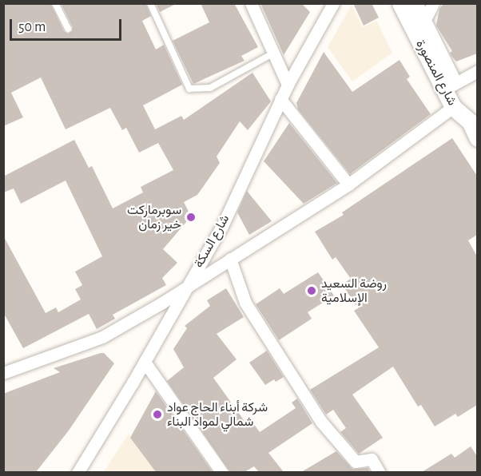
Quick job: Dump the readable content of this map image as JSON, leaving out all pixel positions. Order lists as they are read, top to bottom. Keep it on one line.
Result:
{"streets":{"main road":["شارع المنصورة"],"street":["شارع السكة"]},"places":["سوبرماركت خير زمان","روضة السعيد الإسلامية","شركة أبناء الحاج عواد شمالي لمواد البناء"],"scale_bar":"50 m"}
